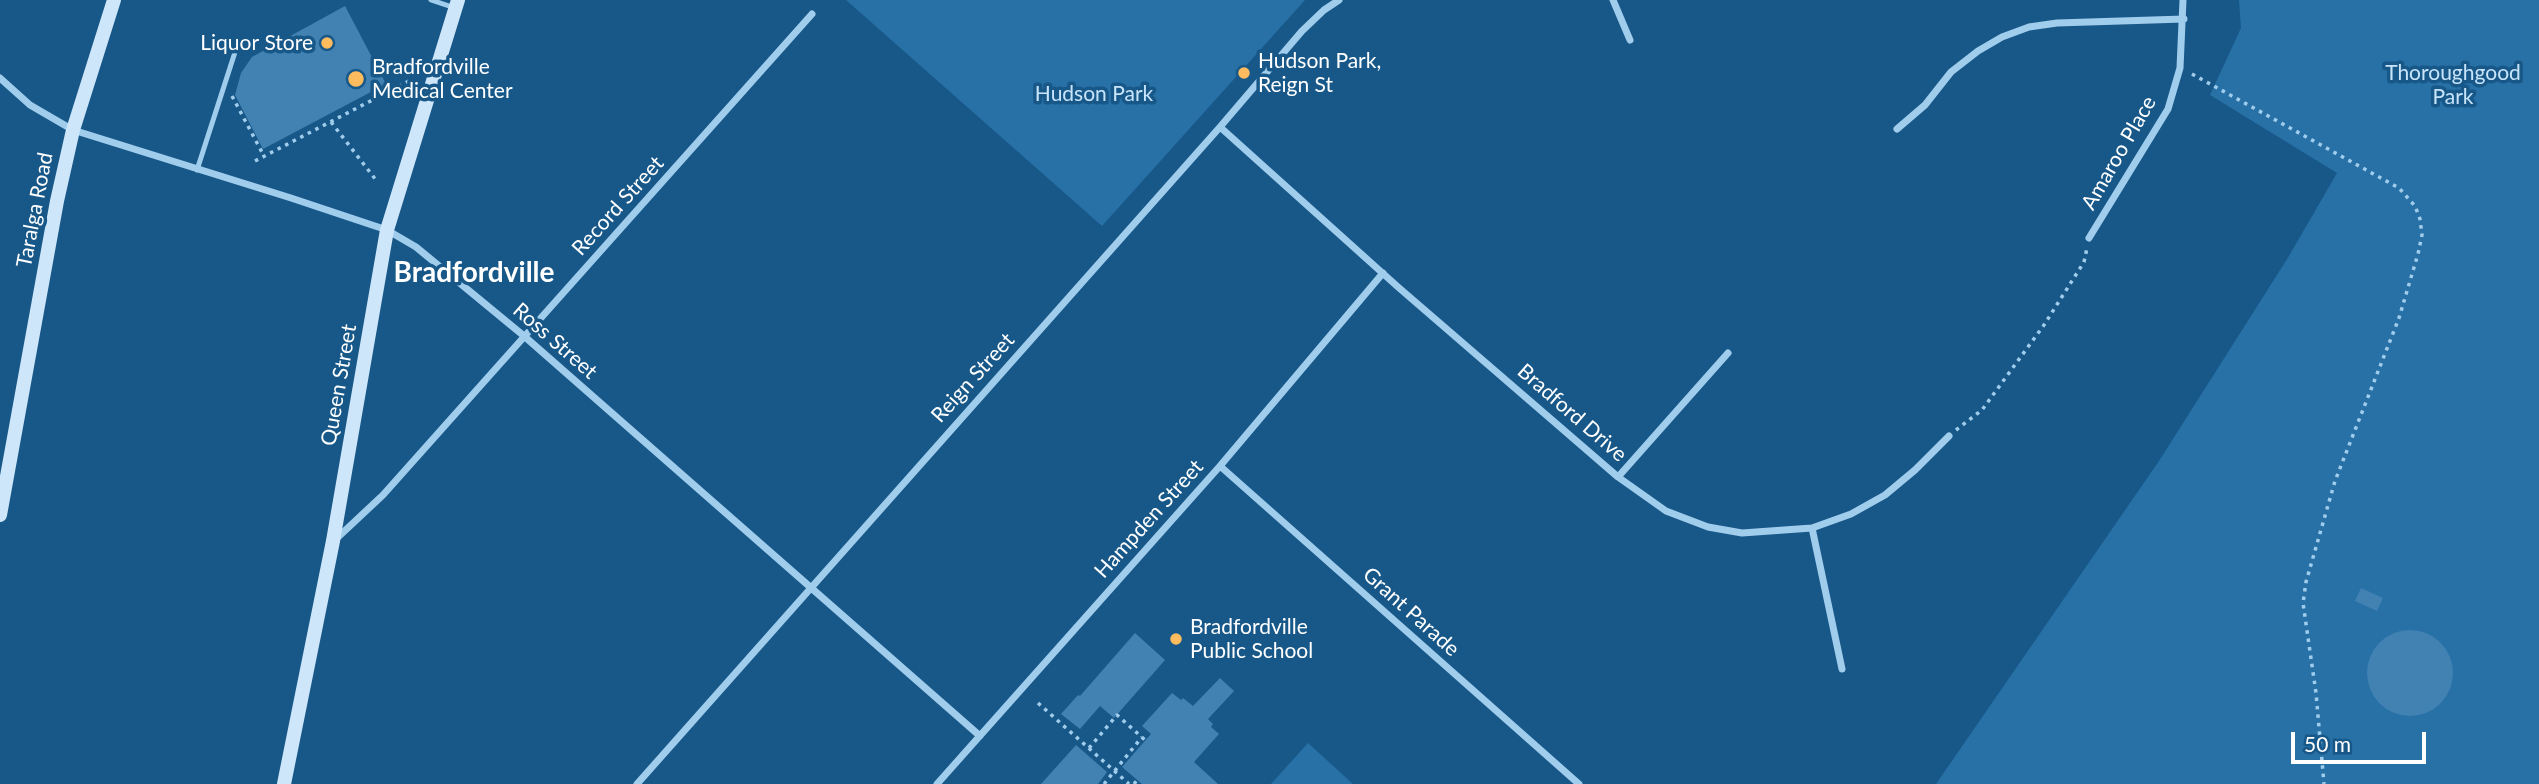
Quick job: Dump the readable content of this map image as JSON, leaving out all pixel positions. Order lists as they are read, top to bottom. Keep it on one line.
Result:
{"streets":{"street":["Amaroo Place","Record Street","Taralga Road","Ross Street","Reign Street","Queen Street","Bradford Drive","Hampden Street","Grant Parade"]},"crossings":[["Record Street","Ross Street"],["Record Street","Queen Street"],["Taralga Road","Ross Street"],["Ross Street","Reign Street"],["Ross Street","Queen Street"],["Ross Street","Hampden Street"],["Reign Street","Bradford Drive"],["Bradford Drive","Hampden Street"],["Hampden Street","Grant Parade"]],"districts":["Bradfordville"],"parks":["Thoroughgood Park","Hudson Park"],"places":["Liquor Store","Hudson Park, Reign St","Bradfordville Medical Center","Bradfordville Public School"],"scale_bar":"50 m"}
